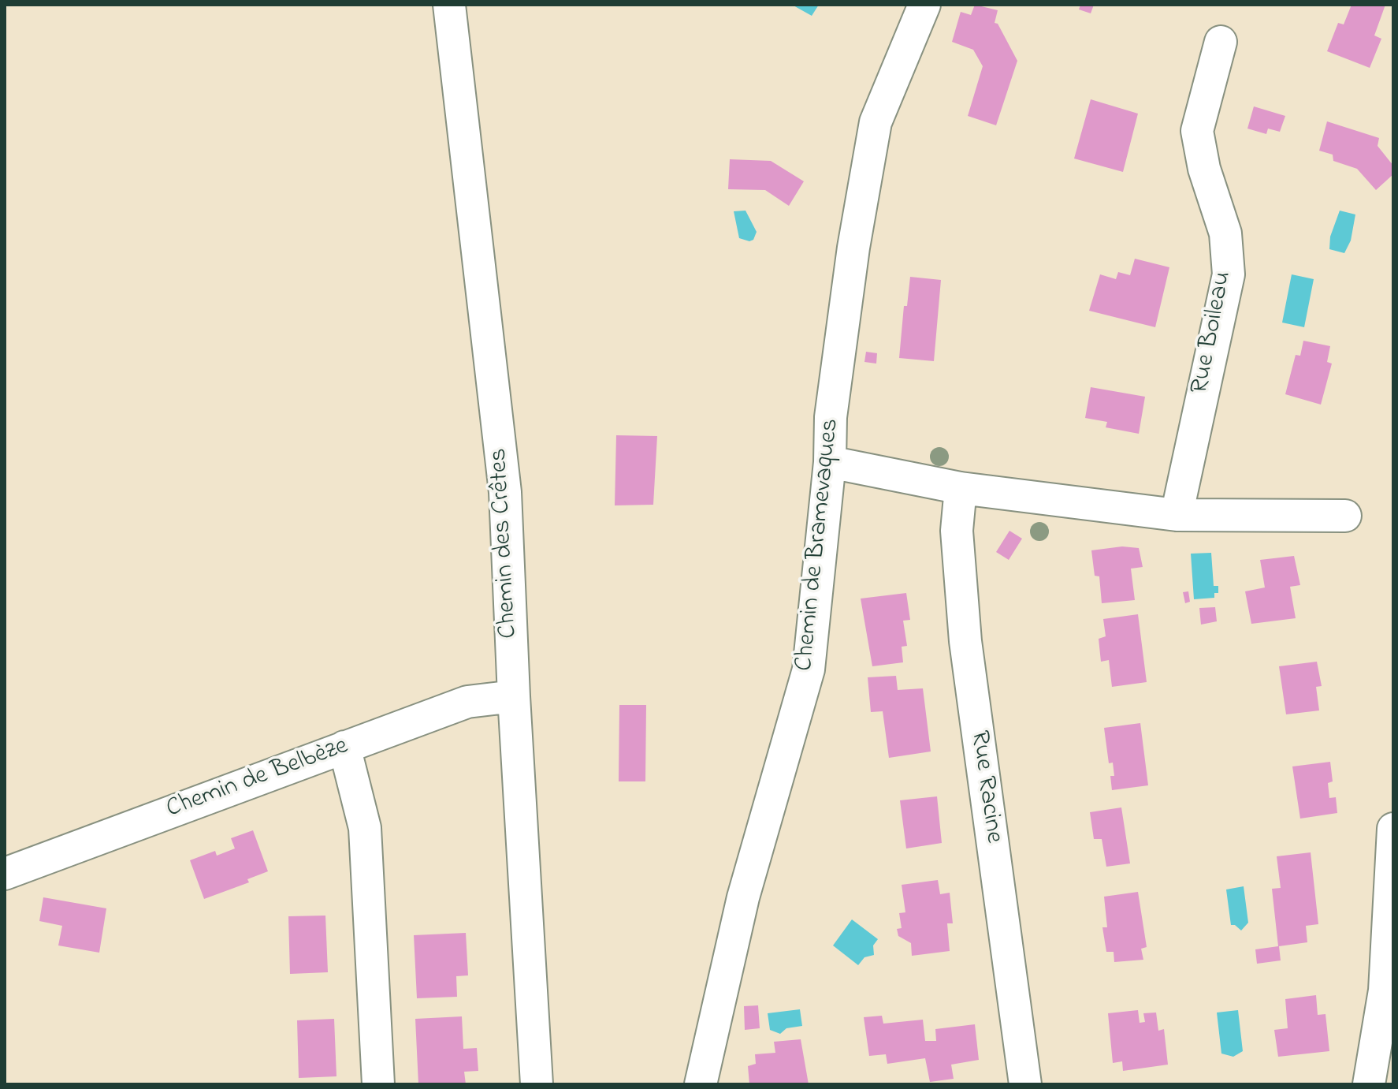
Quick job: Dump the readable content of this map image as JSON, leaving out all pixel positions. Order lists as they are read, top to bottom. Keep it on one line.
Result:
{"streets":{"street":["Rue Boileau","Chemin des Crêtes","Chemin de Bramevaques","Chemin de Belbèze","Rue Racine"]},"crossings":[["Chemin des Crêtes","Chemin de Belbèze"]]}
